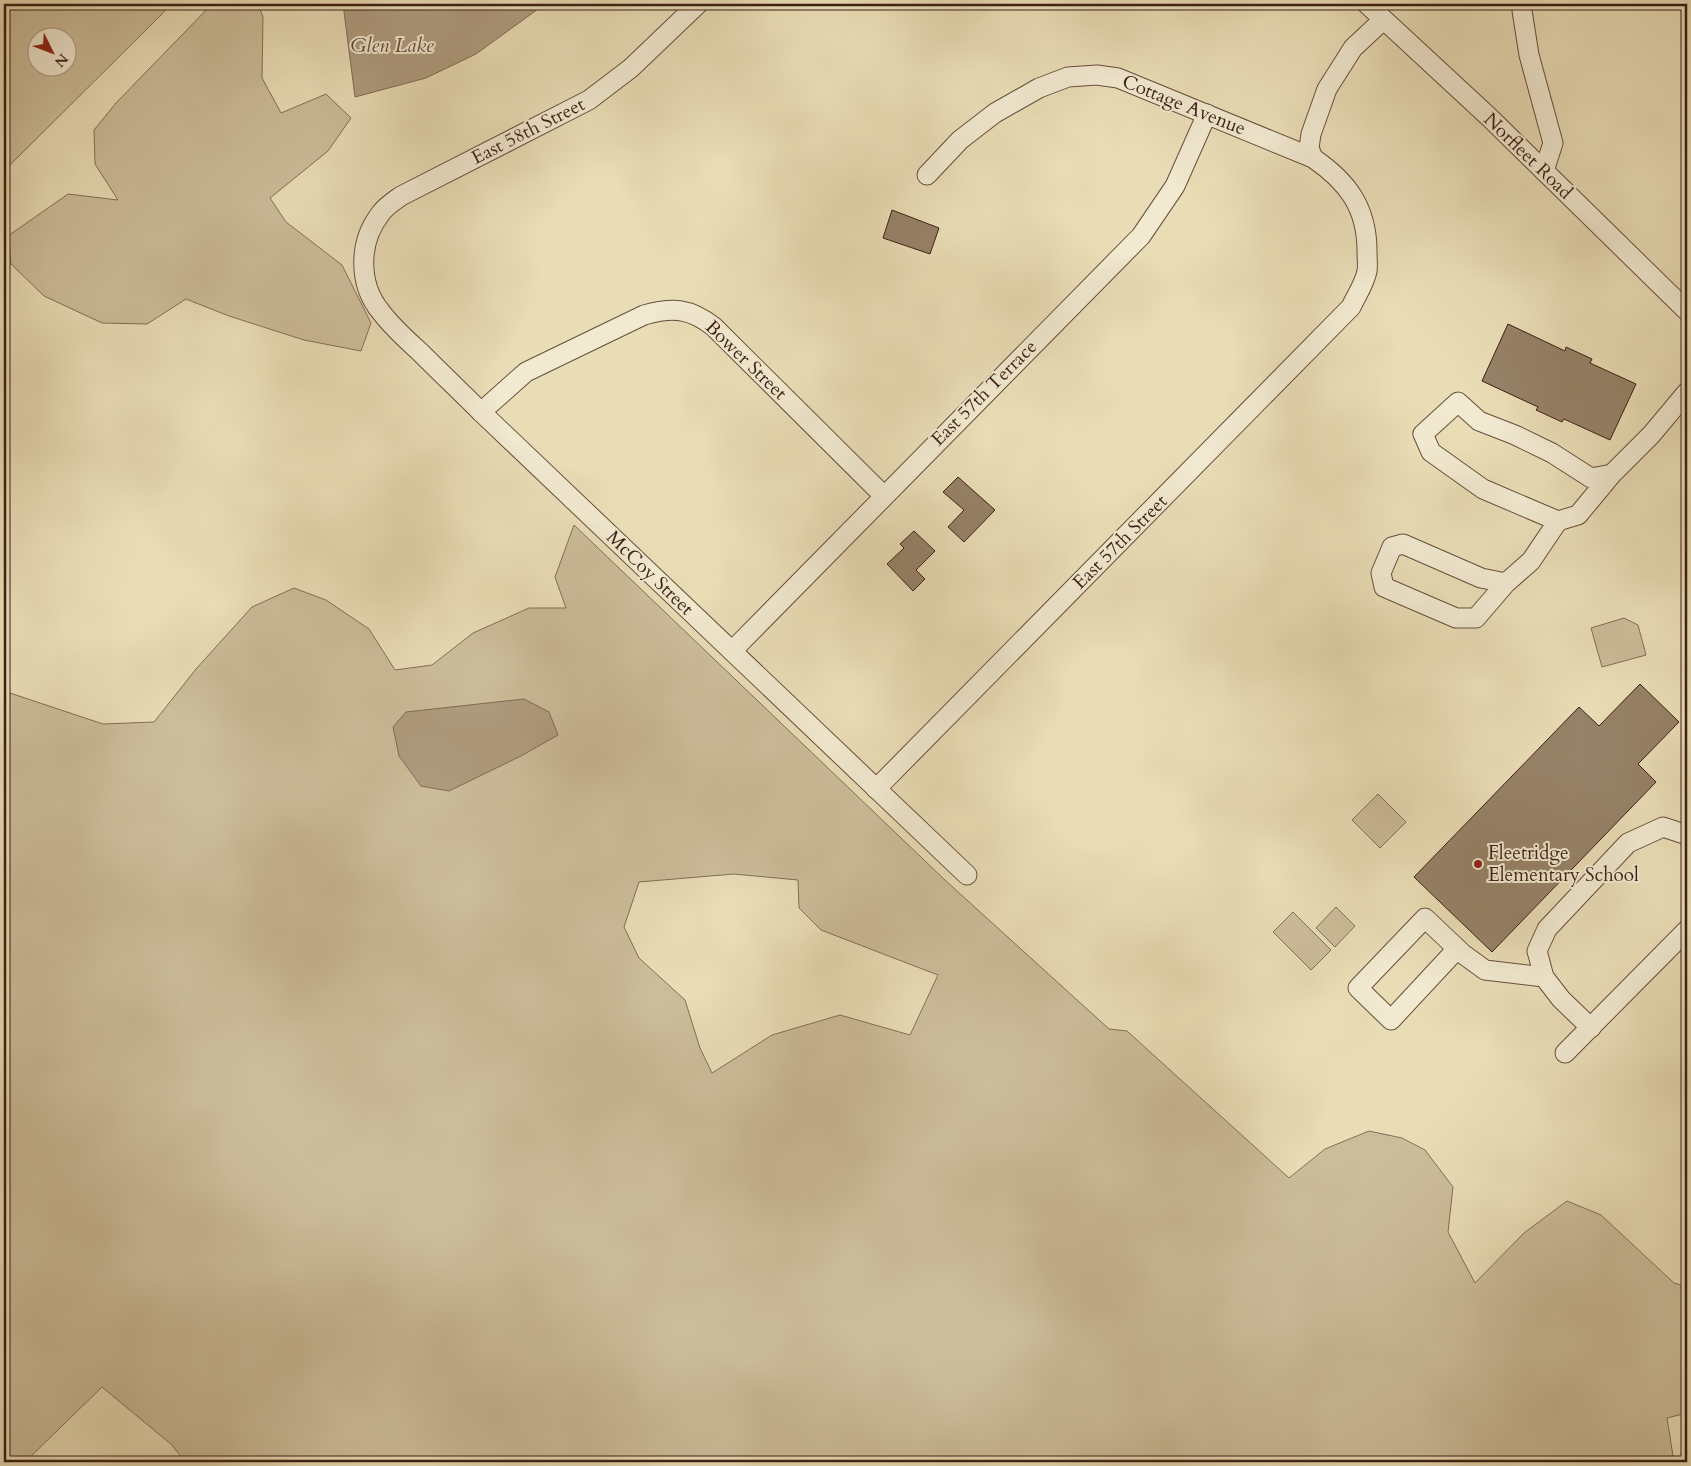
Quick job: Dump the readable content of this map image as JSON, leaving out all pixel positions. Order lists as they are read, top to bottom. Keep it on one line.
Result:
{"streets":{"street":["Cottage Avenue","East 58th Street","Norfleet Road","Bower Street","East 57th Terrace","East 57th Street","McCoy Street"]},"crossings":[["Cottage Avenue","East 57th Terrace"],["Cottage Avenue","East 57th Street"],["East 58th Street","McCoy Street"],["Bower Street","East 57th Terrace"],["Bower Street","McCoy Street"],["East 57th Terrace","McCoy Street"],["East 57th Street","McCoy Street"]],"water":["Glen Lake"],"places":["Fleetridge Elementary School"],"north":"bottom right"}
